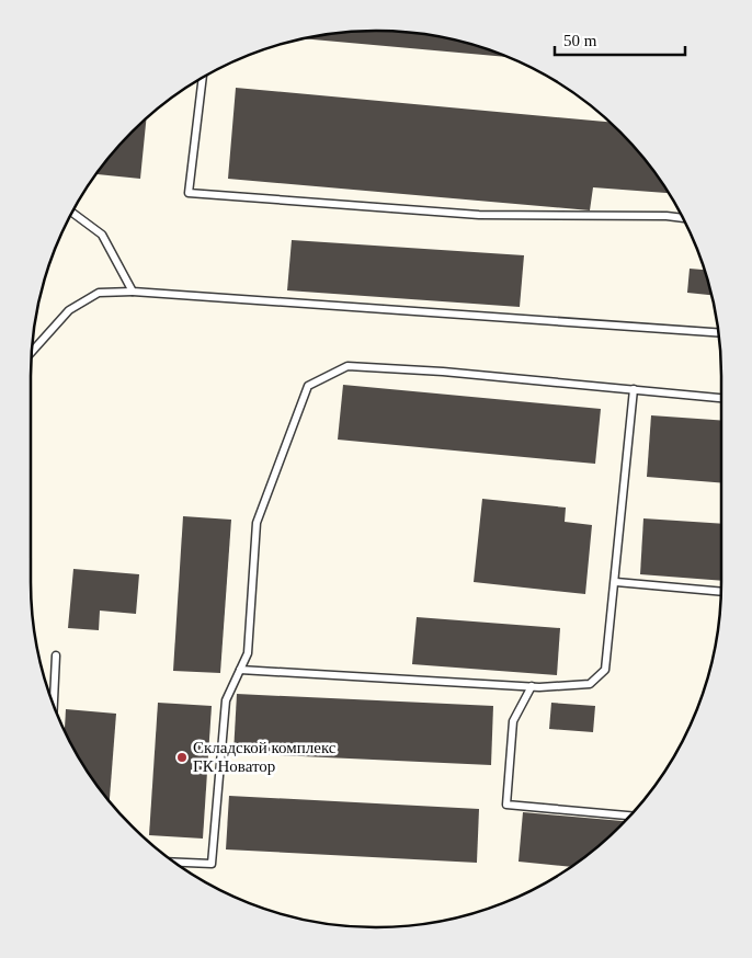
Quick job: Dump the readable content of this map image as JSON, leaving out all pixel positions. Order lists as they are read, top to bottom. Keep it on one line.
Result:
{"places":["Складской комплекс ГК Новатор"],"scale_bar":"50 m"}
